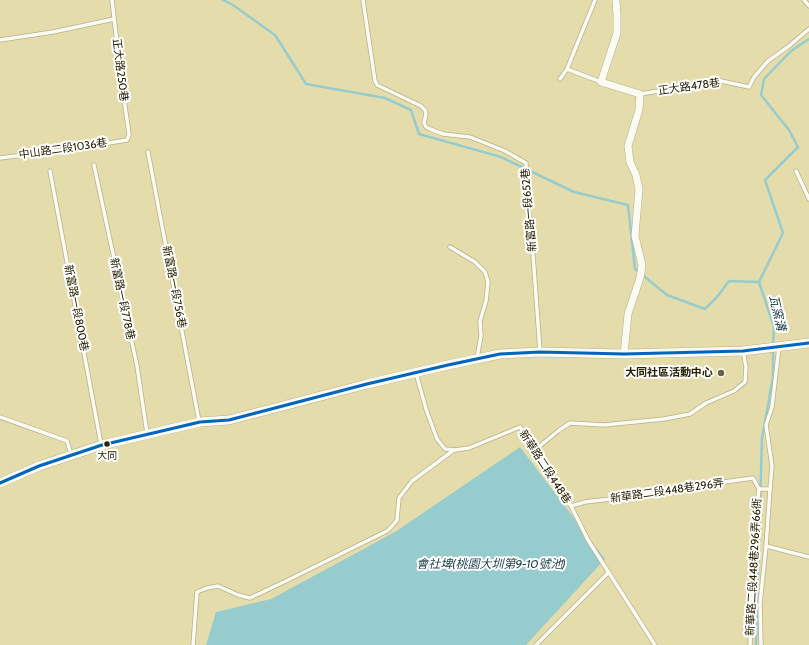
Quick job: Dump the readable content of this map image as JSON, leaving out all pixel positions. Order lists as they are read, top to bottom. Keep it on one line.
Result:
{"streets":{"lane":["正大路250巷","正大路478巷","中山路二段1036巷","新富路一段652巷","新富路一段756巷","新富路一段778巷","新富路一段800巷","新華路二段448巷","新華路二段448巷296弄","新華路二段448巷296弄66衖"]},"crossings":[["正大路250巷","中山路二段1036巷"],["新華路二段448巷","新華路二段448巷296弄"],["新華路二段448巷296弄","新華路二段448巷296弄66衖"]],"water":["瓦窯溝","會社埤(桃園大圳第9-10號池)"],"places":["大同社區活動中心","大同"]}
